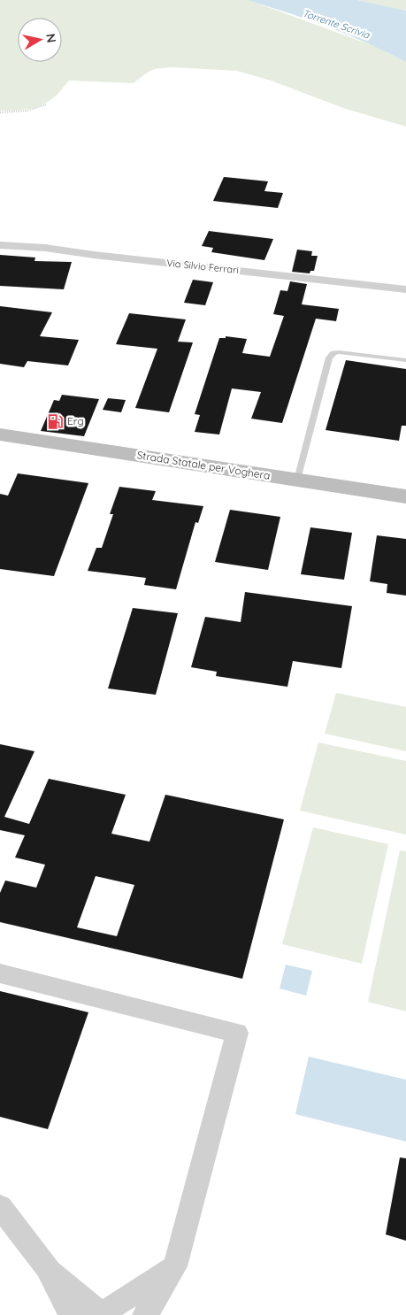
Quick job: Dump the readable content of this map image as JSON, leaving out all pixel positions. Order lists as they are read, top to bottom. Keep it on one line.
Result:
{"streets":{"main road":["Strada Statale per Voghera"],"street":["Via Silvio Ferrari"]},"water":["Torrente Scrivia"],"places":{"fuel station":["Erg"]},"north":"right"}
